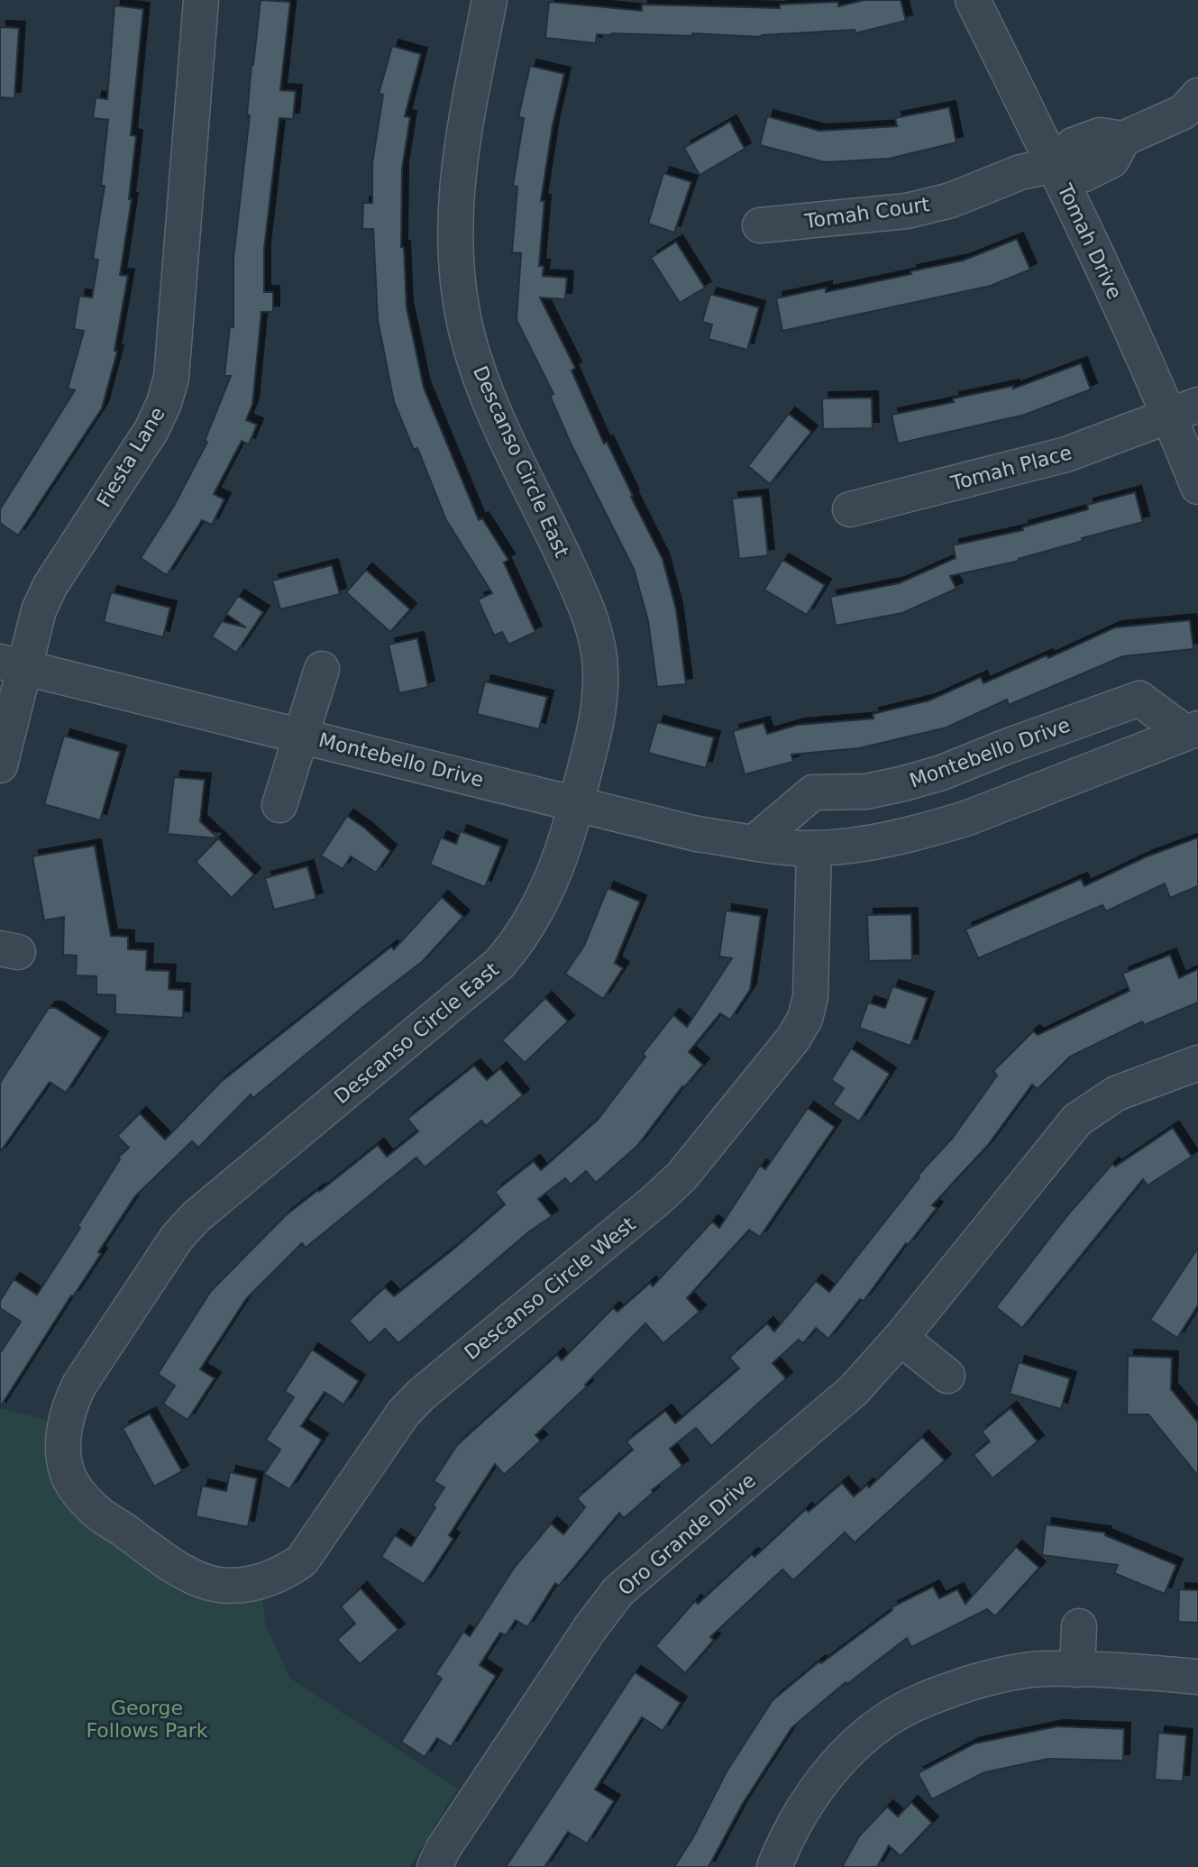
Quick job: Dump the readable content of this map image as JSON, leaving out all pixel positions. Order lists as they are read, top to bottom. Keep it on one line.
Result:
{"streets":{"street":["Tomah Court","Tomah Drive","Fiesta Lane","Descanso Circle East","Tomah Place","Montebello Drive","Descanso Circle West","Oro Grande Drive"]},"crossings":[["Tomah Court","Tomah Drive"],["Tomah Drive","Tomah Place"],["Fiesta Lane","Montebello Drive"],["Descanso Circle East","Montebello Drive"],["Descanso Circle East","Descanso Circle West"],["Montebello Drive","Descanso Circle West"]],"parks":["George Follows Park"]}
